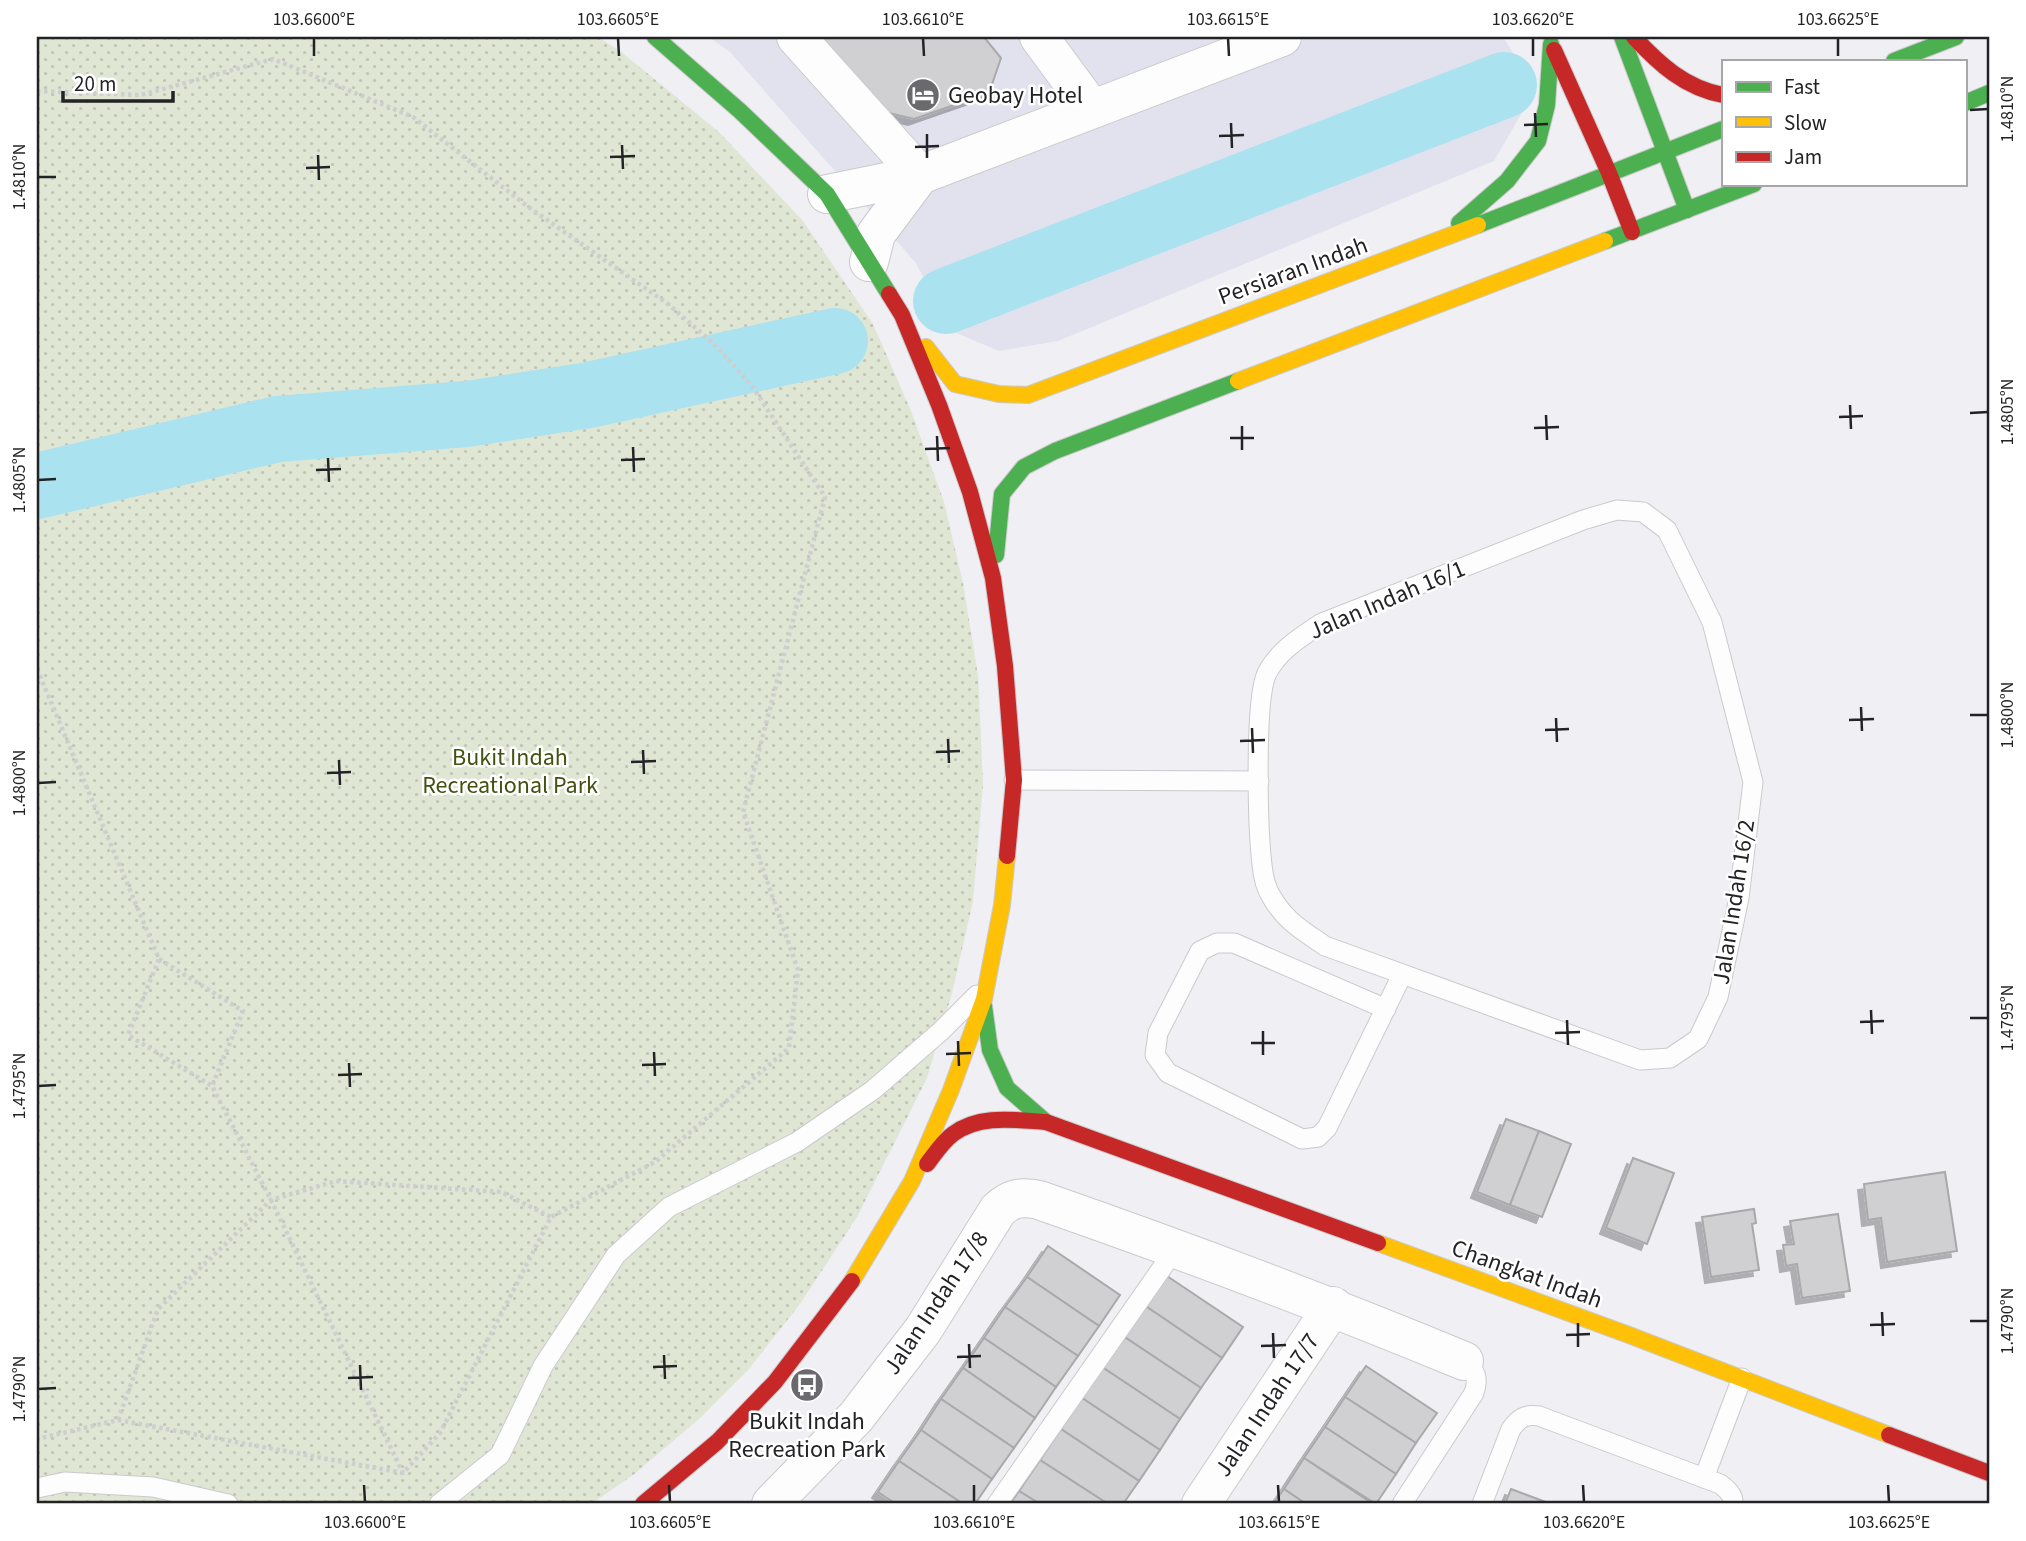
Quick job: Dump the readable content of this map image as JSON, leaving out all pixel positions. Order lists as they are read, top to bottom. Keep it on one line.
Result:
{"streets":{"main road":["Persiaran Indah","Changkat Indah"],"street":["Jalan Indah 17/8","Jalan Indah 17/7"],"lane":["Jalan Indah 16/1","Jalan Indah 16/2"]},"crossings":[["Jalan Indah 16/1","Jalan Indah 16/2"]],"parks":["Bukit Indah Recreational Park"],"places":{"hotel":["Geobay Hotel"],"bus stop":["Bukit Indah Recreation Park"]},"legend":["Fast","Slow","Jam"],"scale_bar":"20 m","coordinates":["103.6600°E","103.6605°E","103.6610°E","103.6615°E","103.6620°E","103.6625°E","1.4810°N","1.4805°N","1.4800°N","1.4795°N","1.4790°N"]}
